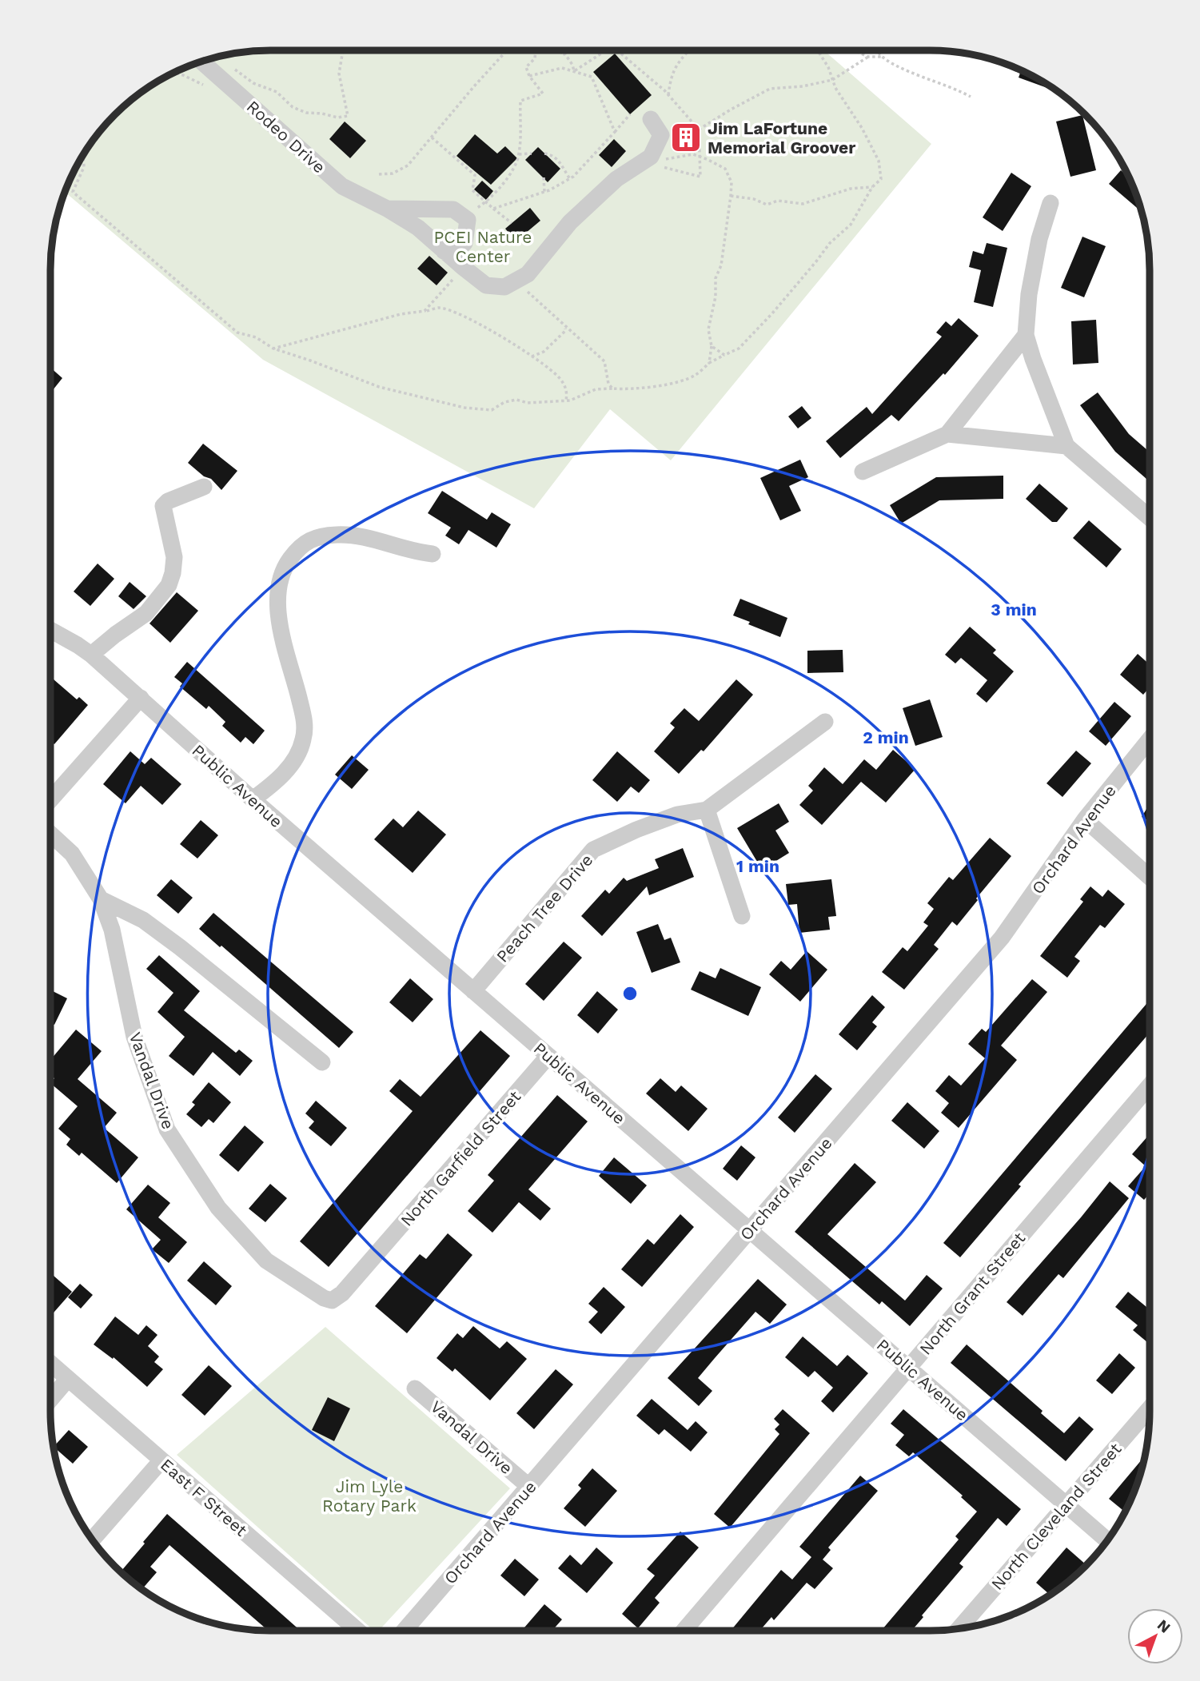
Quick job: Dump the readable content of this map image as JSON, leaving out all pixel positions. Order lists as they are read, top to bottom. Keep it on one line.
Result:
{"streets":{"street":["Rodeo Drive","Public Avenue","Orchard Avenue","Peach Tree Drive","Vandal Drive","North Garfield Street","North Grant Street","East F Street","North Cleveland Street"]},"crossings":[["Public Avenue","Orchard Avenue"],["Public Avenue","Peach Tree Drive"],["Public Avenue","North Garfield Street"],["Public Avenue","North Grant Street"],["Public Avenue","North Cleveland Street"],["Orchard Avenue","Vandal Drive"],["Vandal Drive","North Garfield Street"]],"parks":["PCEI Nature Center","Jim Lyle Rotary Park"],"places":{"building":["Jim LaFortune Memorial Groover"]},"north":"top right","rings":["3 min","2 min","1 min"]}
